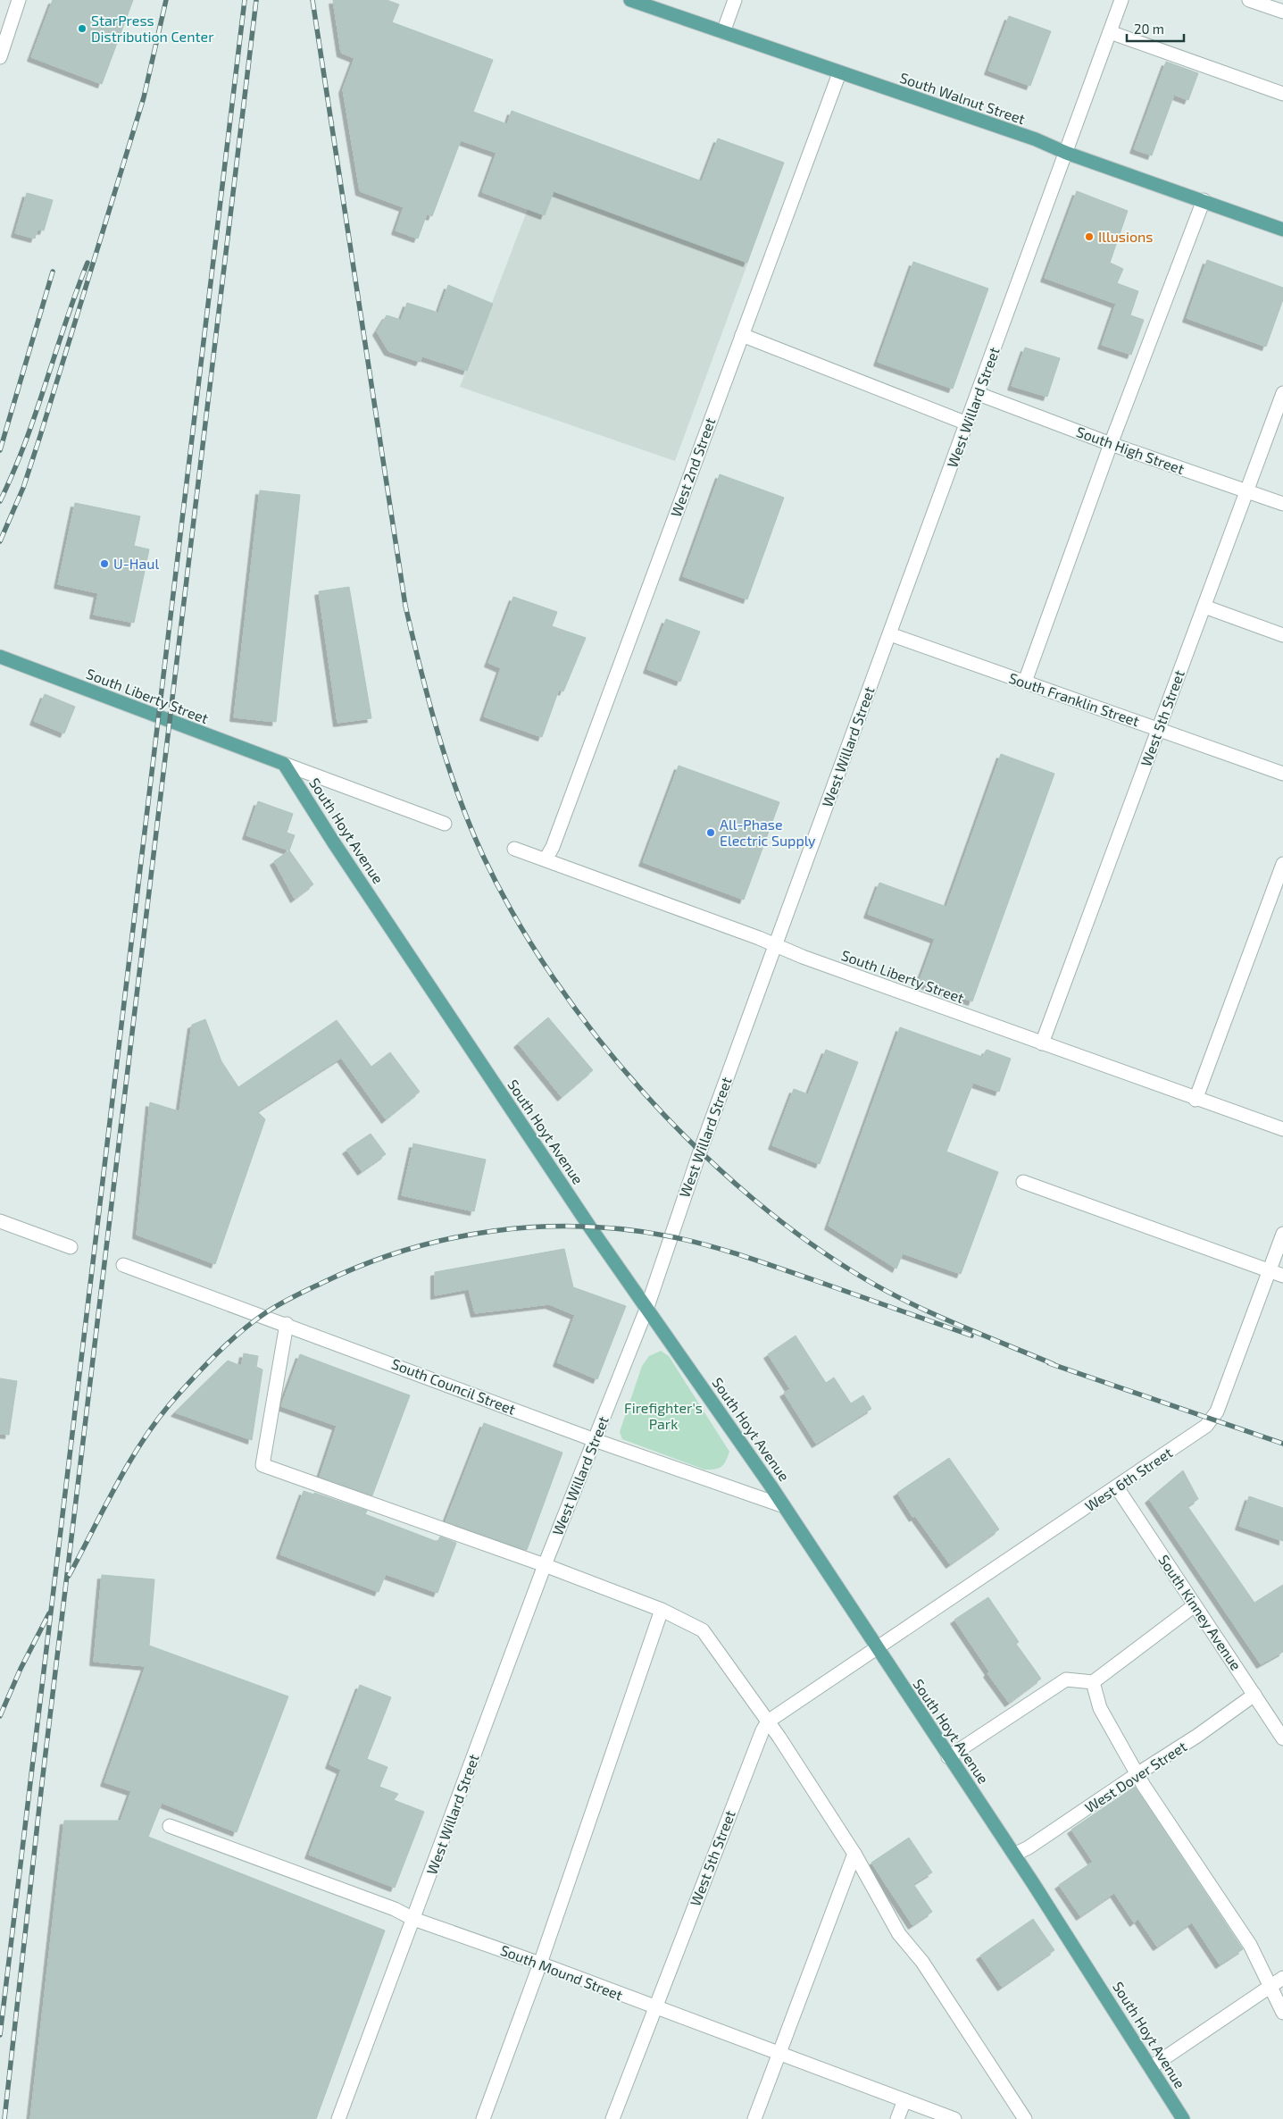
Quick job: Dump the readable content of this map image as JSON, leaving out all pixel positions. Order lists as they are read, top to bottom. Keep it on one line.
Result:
{"streets":{"main road":["South Walnut Street","South Liberty Street","South Hoyt Avenue"],"street":["West Willard Street","South High Street","West 2nd Street","South Franklin Street","West 5th Street","South Council Street","West 6th Street","South Kinney Avenue","West Dover Street","South Mound Street"]},"crossings":[["South Walnut Street","West Willard Street"],["South Walnut Street","West 2nd Street"],["West Willard Street","South High Street"],["West Willard Street","South Liberty Street"],["West Willard Street","South Franklin Street"],["West Willard Street","South Hoyt Avenue"],["West Willard Street","South Council Street"],["West Willard Street","South Mound Street"],["South High Street","West 5th Street"],["West 2nd Street","South Liberty Street"],["South Liberty Street","West 5th Street"],["South Liberty Street","South Hoyt Avenue"],["South Franklin Street","West 5th Street"],["West 5th Street","South Hoyt Avenue"],["West 5th Street","West 6th Street"],["West 5th Street","South Mound Street"],["South Hoyt Avenue","South Council Street"],["South Hoyt Avenue","West 6th Street"],["South Hoyt Avenue","West Dover Street"],["West 6th Street","South Kinney Avenue"],["South Kinney Avenue","West Dover Street"]],"parks":["Firefighter's Park"],"places":["StarPress Distribution Center","Illusions","U-Haul","All-Phase Electric Supply"],"scale_bar":"20 m"}
